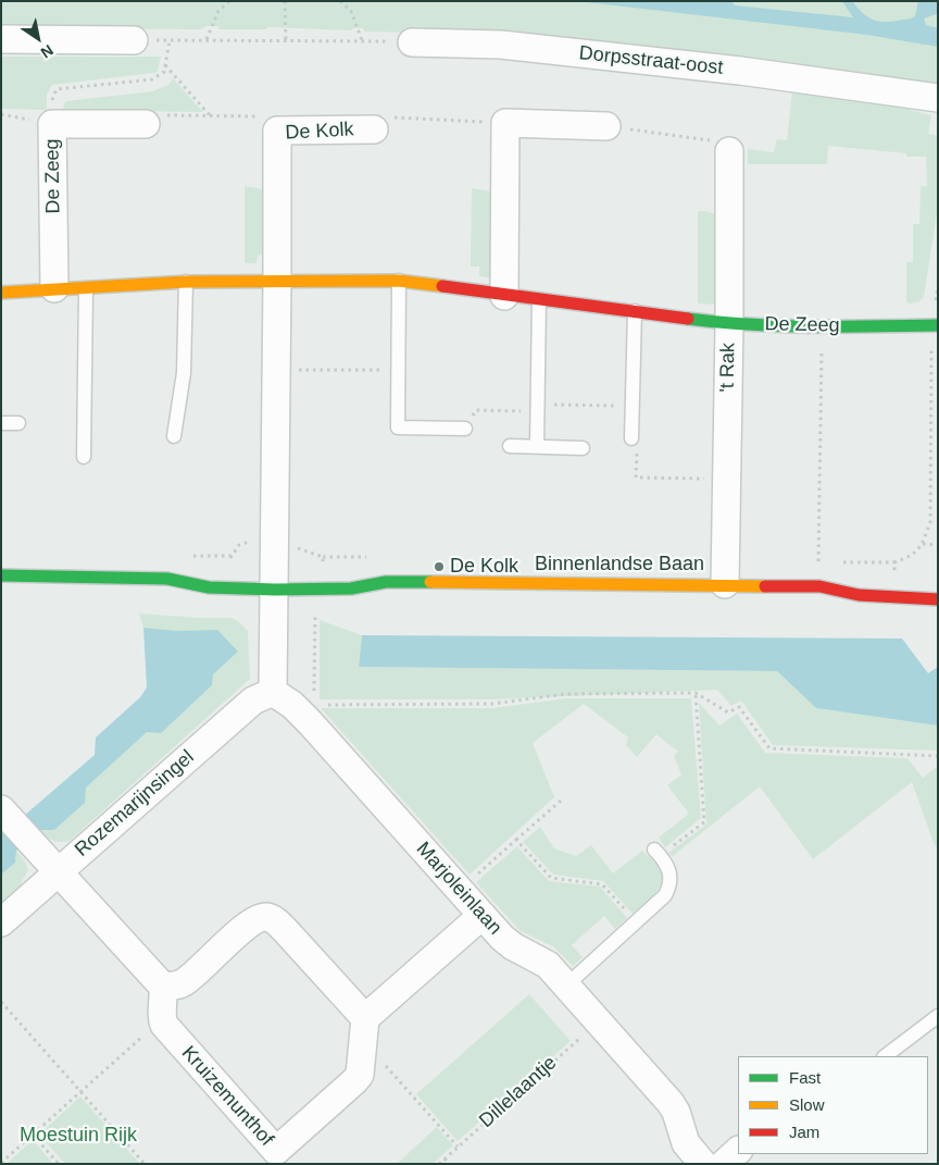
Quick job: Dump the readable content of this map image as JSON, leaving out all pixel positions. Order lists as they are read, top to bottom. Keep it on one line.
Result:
{"streets":{"street":["Dorpsstraat-oost","De Kolk","De Zeeg","'t Rak","Binnenlandse Baan","Rozemarijnsingel","Marjoleinlaan","Kruizemunthof"],"path":["Dillelaantje"]},"crossings":[["De Kolk","De Zeeg"],["De Kolk","Binnenlandse Baan"],["De Zeeg","'t Rak"],["'t Rak","Binnenlandse Baan"],["Rozemarijnsingel","Marjoleinlaan"],["Marjoleinlaan","Dillelaantje"]],"parks":["Moestuin Rijk"],"places":["De Kolk"],"legend":["Fast","Slow","Jam"],"north":"bottom right"}
